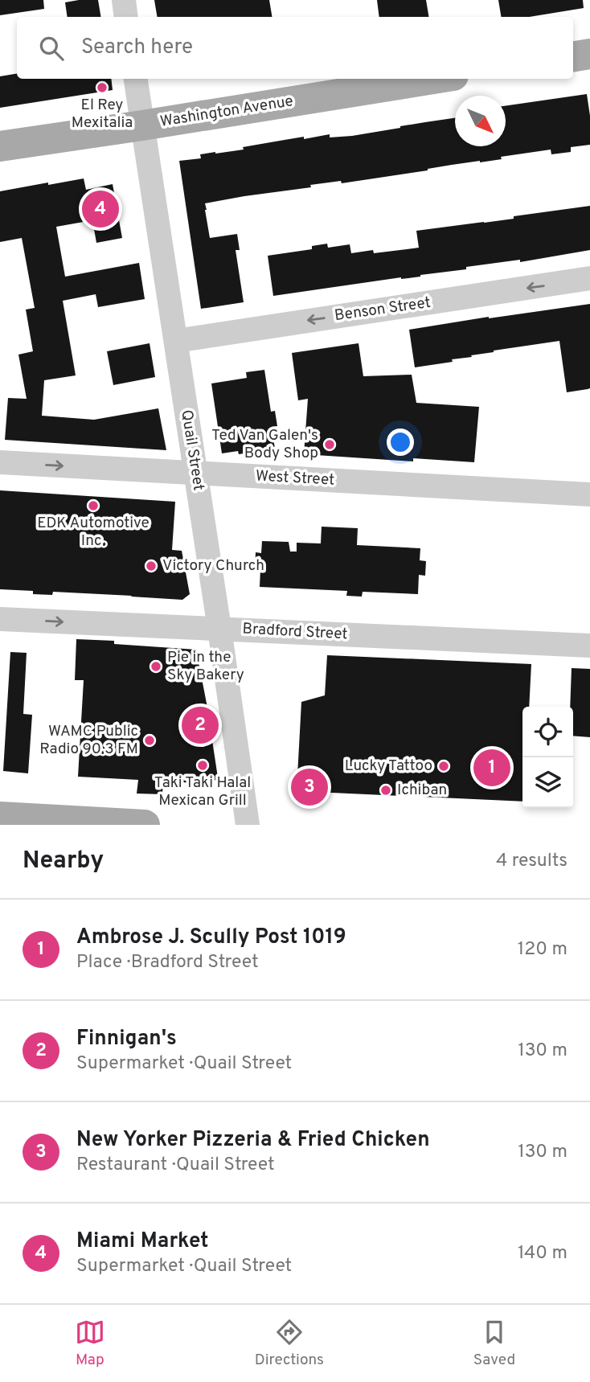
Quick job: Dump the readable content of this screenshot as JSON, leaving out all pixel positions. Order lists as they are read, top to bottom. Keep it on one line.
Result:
{"streets":{"main road":["Washington Avenue"],"street":["Benson Street","Quail Street","West Street","Bradford Street"]},"crossings":[["Washington Avenue","Quail Street"],["Benson Street","Quail Street"],["Quail Street","West Street"],["Quail Street","Bradford Street"]],"one_way":["Benson Street","Bradford Street"],"places":["El Rey Mexitalia","Ted Van Galen's Body Shop","EDK Automotive Inc.","Victory Church","Pie in the Sky Bakery","WAMC Public Radio 90.3 FM","Taki Taki Halal Mexican Grill","Lucky Tattoo","Ichiban"],"north":"bottom right","page":{"search":"Search here","pins":["4","2","1","3"],"heading":["Nearby","4 results"],"list":[{"mark":"1","name":"Ambrose J. Scully Post 1019","note":"Place · Bradford Street","value":"120 m"},{"mark":"2","name":"Finnigan's","note":"Supermarket · Quail Street","value":"130 m"},{"mark":"3","name":"New Yorker Pizzeria & Fried Chicken","note":"Restaurant · Quail Street","value":"130 m"},{"mark":"4","name":"Miami Market","note":"Supermarket · Quail Street","value":"140 m"}],"nav":["Map","Directions","Saved"]}}
